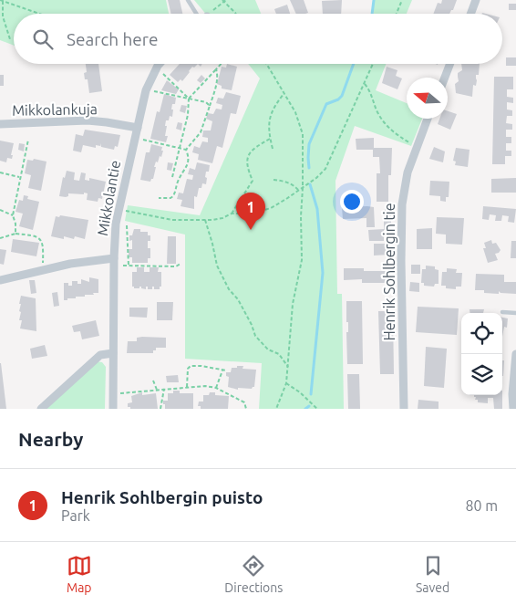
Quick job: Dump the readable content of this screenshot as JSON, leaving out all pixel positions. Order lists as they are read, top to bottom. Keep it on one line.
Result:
{"streets":{"street":["Mikkolankuja","Mikkolantie","Henrik Sohlbergin tie"]},"crossings":[["Mikkolankuja","Mikkolantie"]],"north":"left","page":{"search":"Search here","pins":"1","heading":"Nearby","list":[{"mark":"1","name":"Henrik Sohlbergin puisto","note":"Park","value":"80 m"}],"nav":["Map","Directions","Saved"]}}
